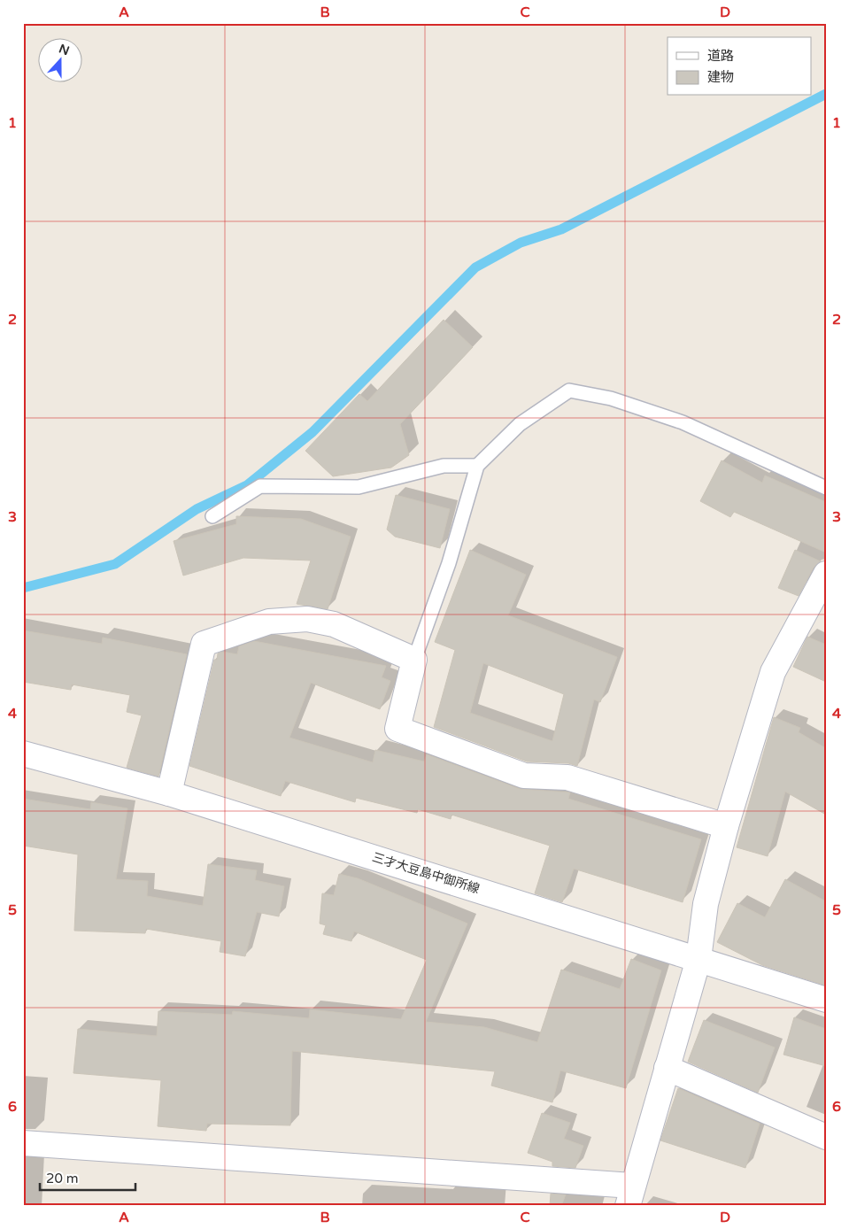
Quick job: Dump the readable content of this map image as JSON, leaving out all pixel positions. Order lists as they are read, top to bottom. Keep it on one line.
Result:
{"streets":{"street":["三才大豆島中御所線"]},"legend":["道路","建物"],"scale_bar":"20 m","north":"top","grid":{"columns":["A","B","C","D"],"rows":["1","2","3","4","5","6"]}}
